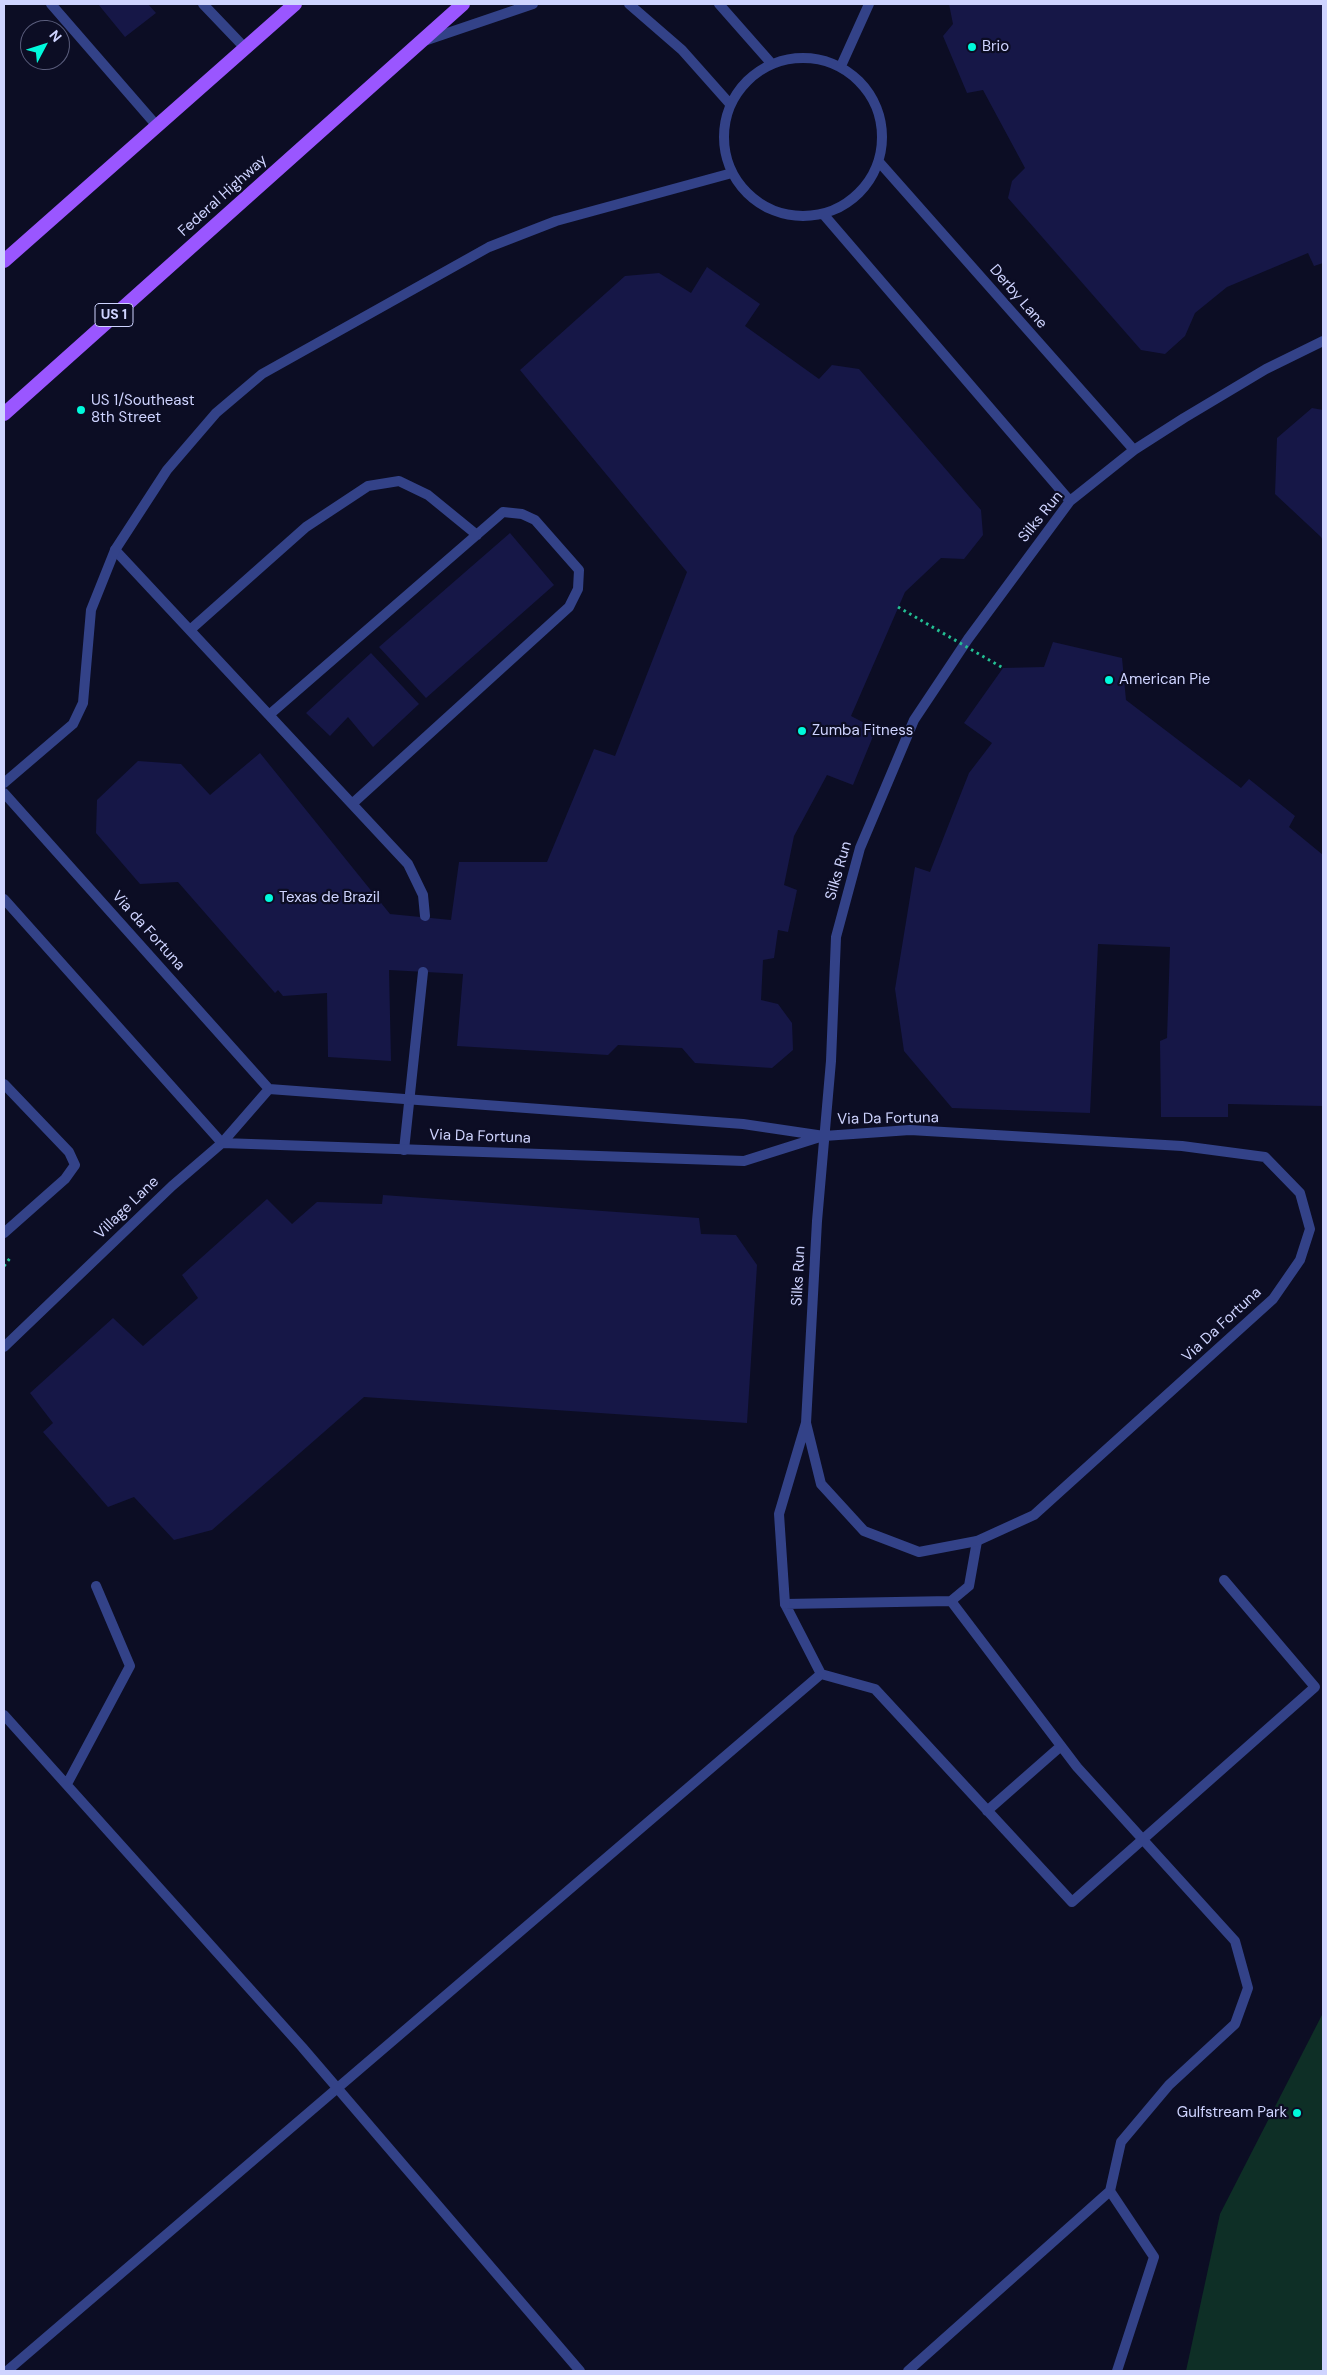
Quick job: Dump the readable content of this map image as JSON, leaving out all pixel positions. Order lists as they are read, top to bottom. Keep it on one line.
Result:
{"streets":{"main road":["Federal Highway","US 1"],"street":["Derby Lane","Silks Run","Via da Fortuna","Via Da Fortuna","Village Lane"]},"crossings":[["Derby Lane","Silks Run"],["Silks Run","Via Da Fortuna"],["Via da Fortuna","Via Da Fortuna"],["Via da Fortuna","Village Lane"],["Via Da Fortuna","Village Lane"]],"places":["Brio","US 1/Southeast 8th Street","American Pie","Zumba Fitness","Texas de Brazil","Gulfstream Park"],"north":"top right"}
